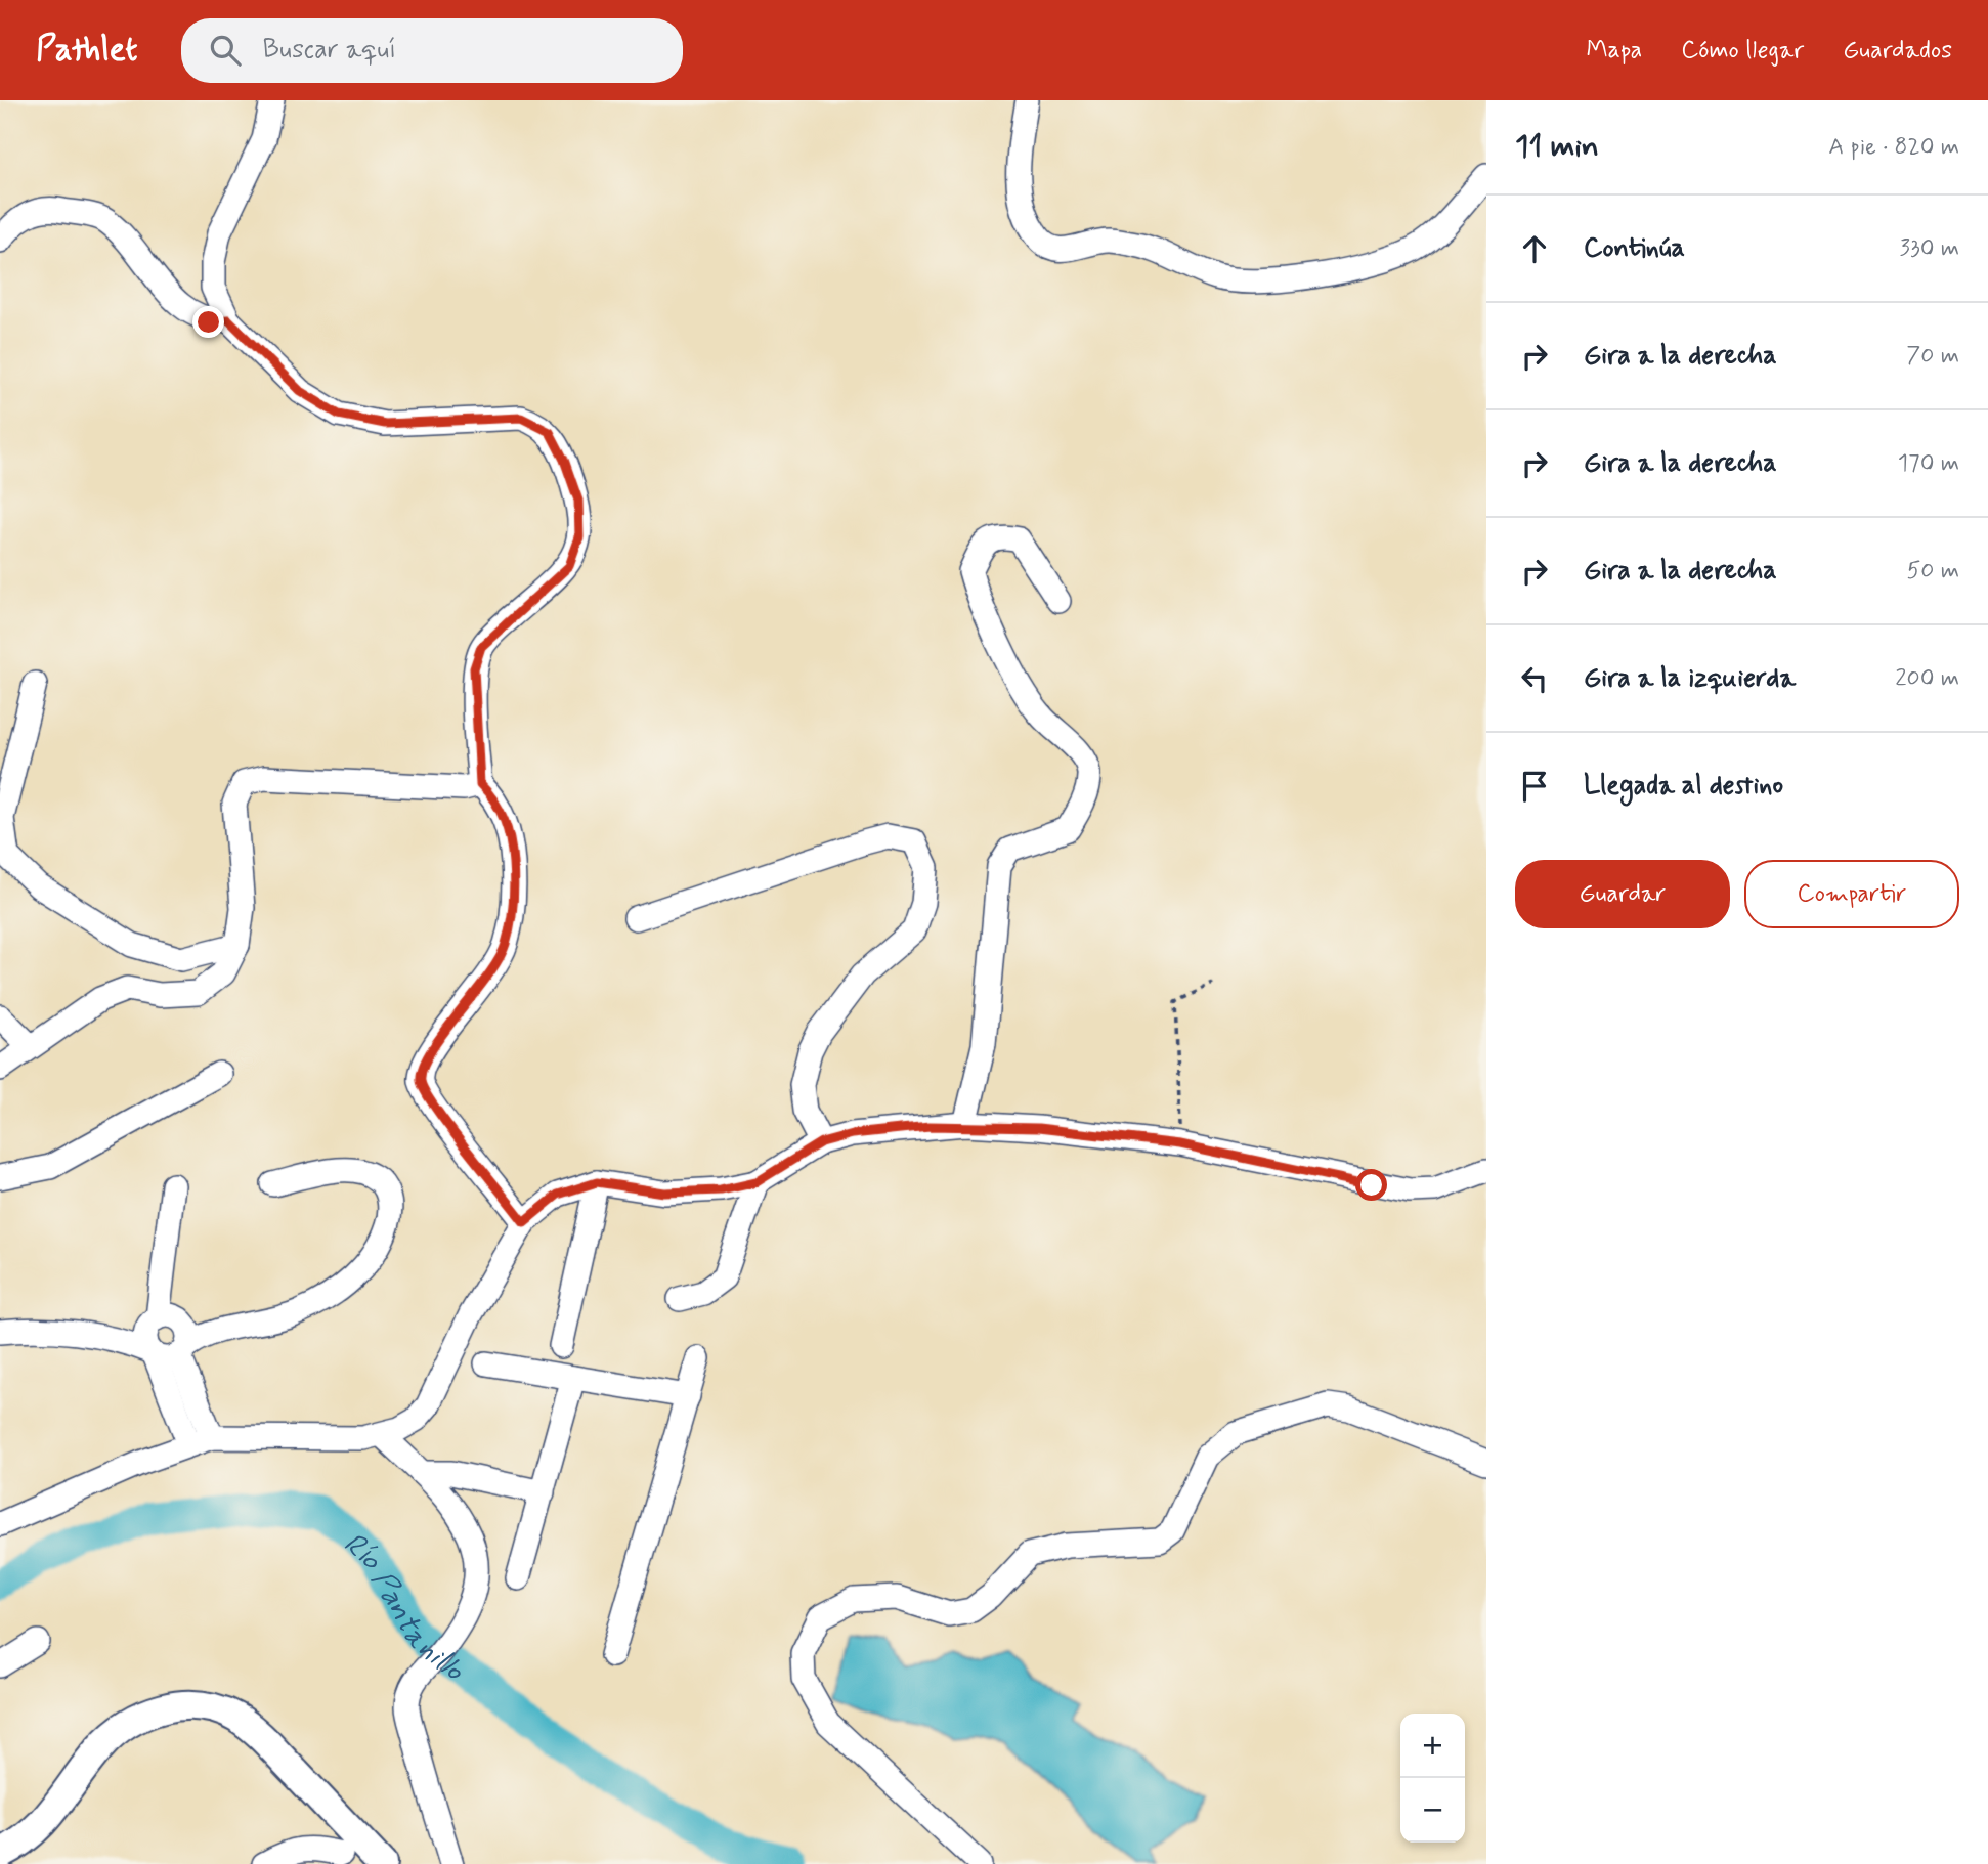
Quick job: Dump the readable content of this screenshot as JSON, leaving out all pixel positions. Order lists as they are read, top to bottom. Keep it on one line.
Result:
{"water":["Río Pantanillo"],"page":{"header":"Pathlet","search":"Buscar aquí","nav":["Mapa","Cómo llegar","Guardados"],"heading":["11 min","A pie · 820 m"],"list":[["Continúa","330 m"],["Gira a la derecha","70 m"],["Gira a la derecha","170 m"],["Gira a la derecha","50 m"],["Gira a la izquierda","200 m"],"Llegada al destino"],"buttons":["Guardar","Compartir"],"map_buttons":["+","−"]}}
